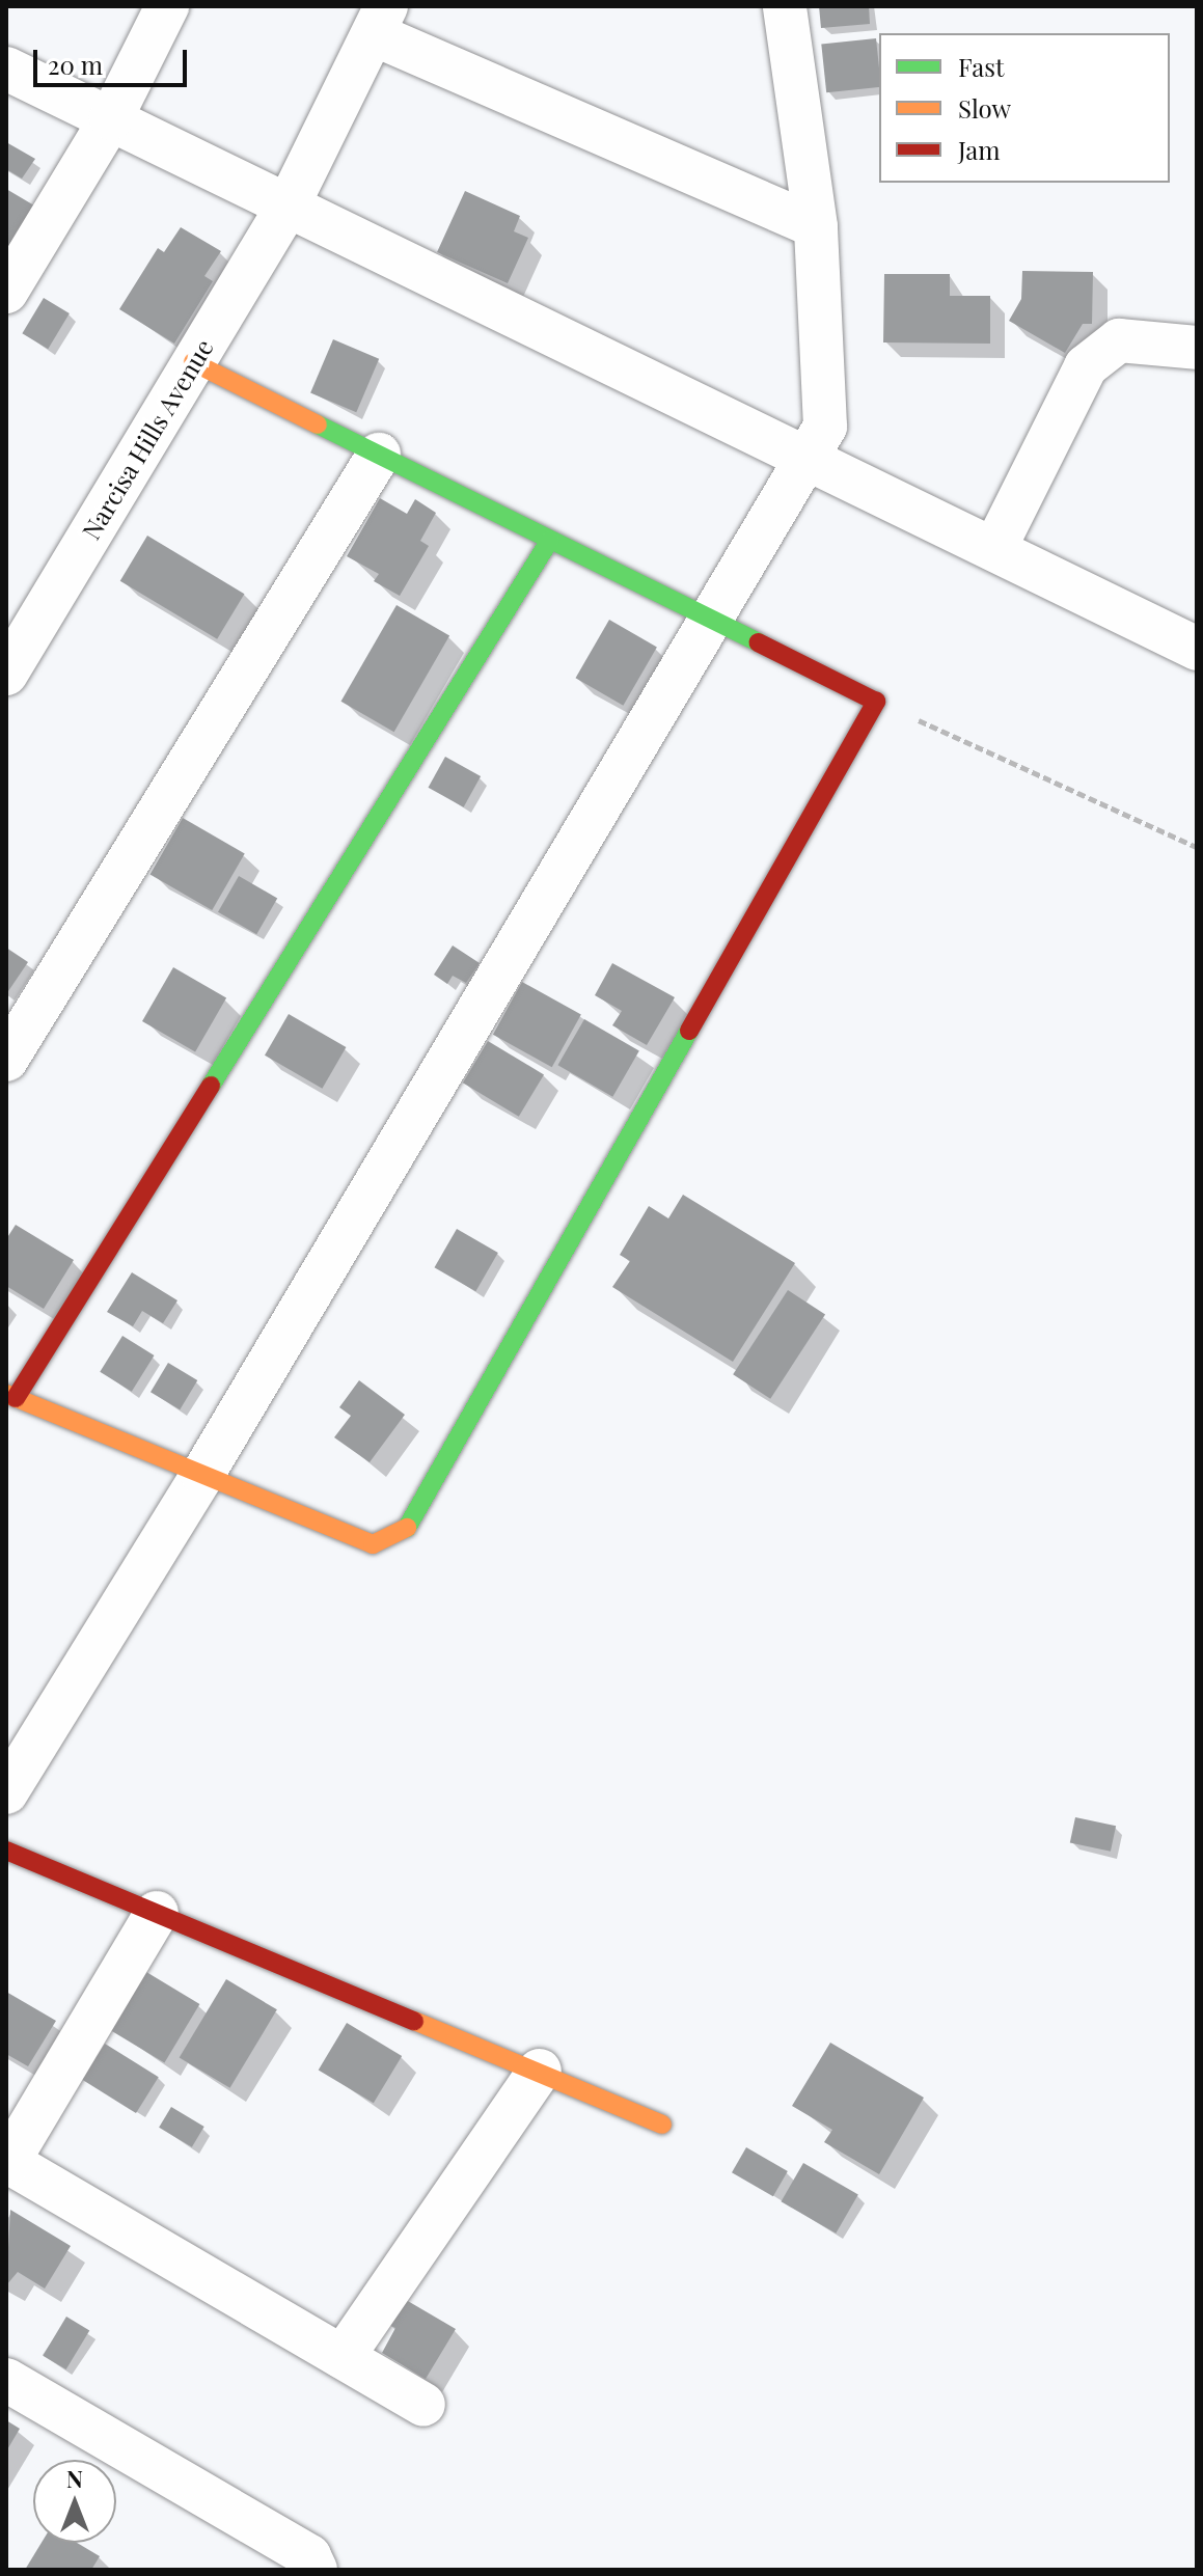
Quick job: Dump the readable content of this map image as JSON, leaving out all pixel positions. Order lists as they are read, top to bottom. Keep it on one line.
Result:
{"streets":{"street":["Narcisa Hills Avenue"]},"legend":["Fast","Slow","Jam"],"scale_bar":"20 m","north":"top"}
